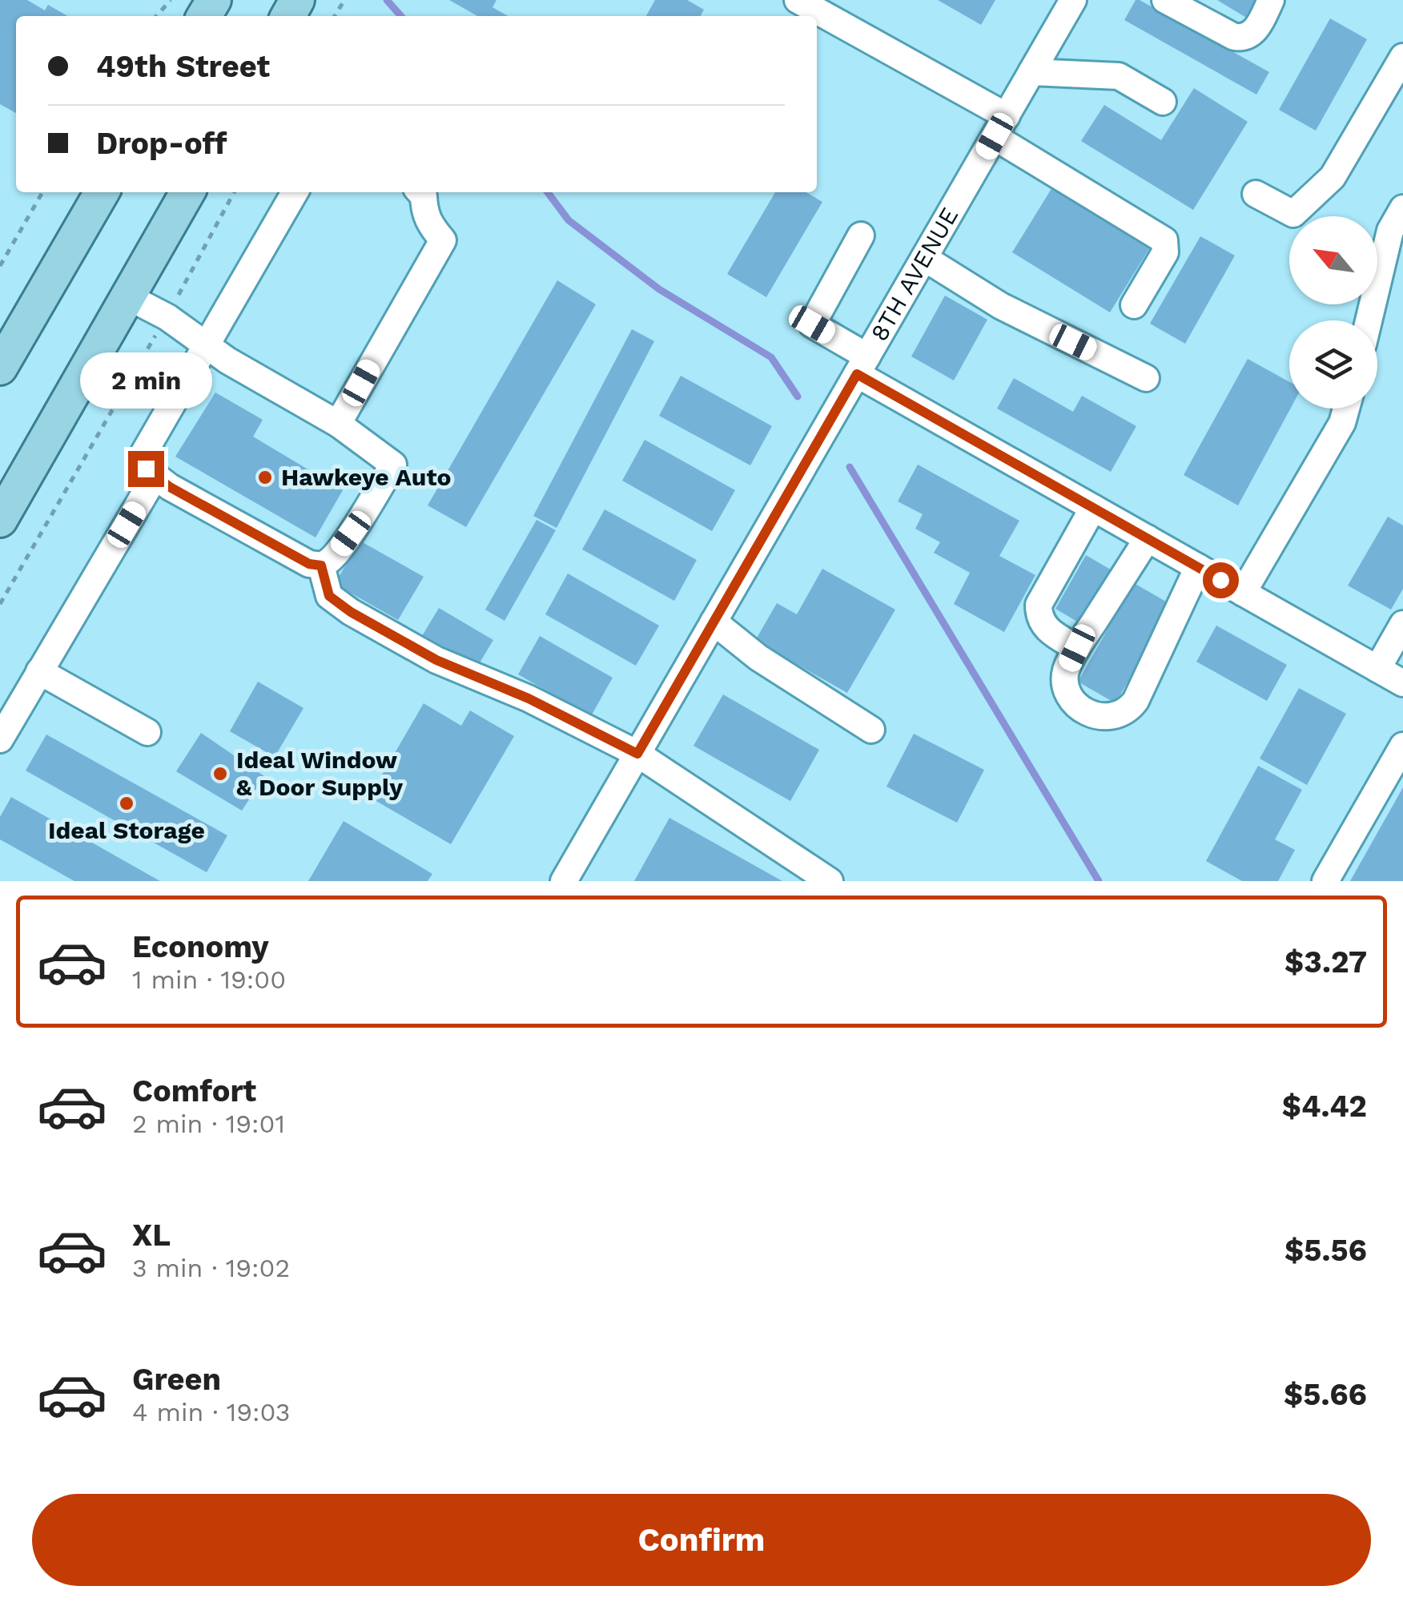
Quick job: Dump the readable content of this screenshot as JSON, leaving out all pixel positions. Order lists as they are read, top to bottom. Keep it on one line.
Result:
{"streets":{"street":["8TH AVENUE"]},"places":["Hawkeye Auto","Ideal Window & Door Supply","Ideal Storage"],"north":"top left","page":{"banner":["49th Street","Drop-off"],"bubble":"2 min","list":[{"name":"Economy","note":"1 min · 19:00","value":"$3.27"},{"name":"Comfort","note":"2 min · 19:01","value":"$4.42"},{"name":"XL","note":"3 min · 19:02","value":"$5.56"},{"name":"Green","note":"4 min · 19:03","value":"$5.66"}],"buttons":"Confirm"}}
